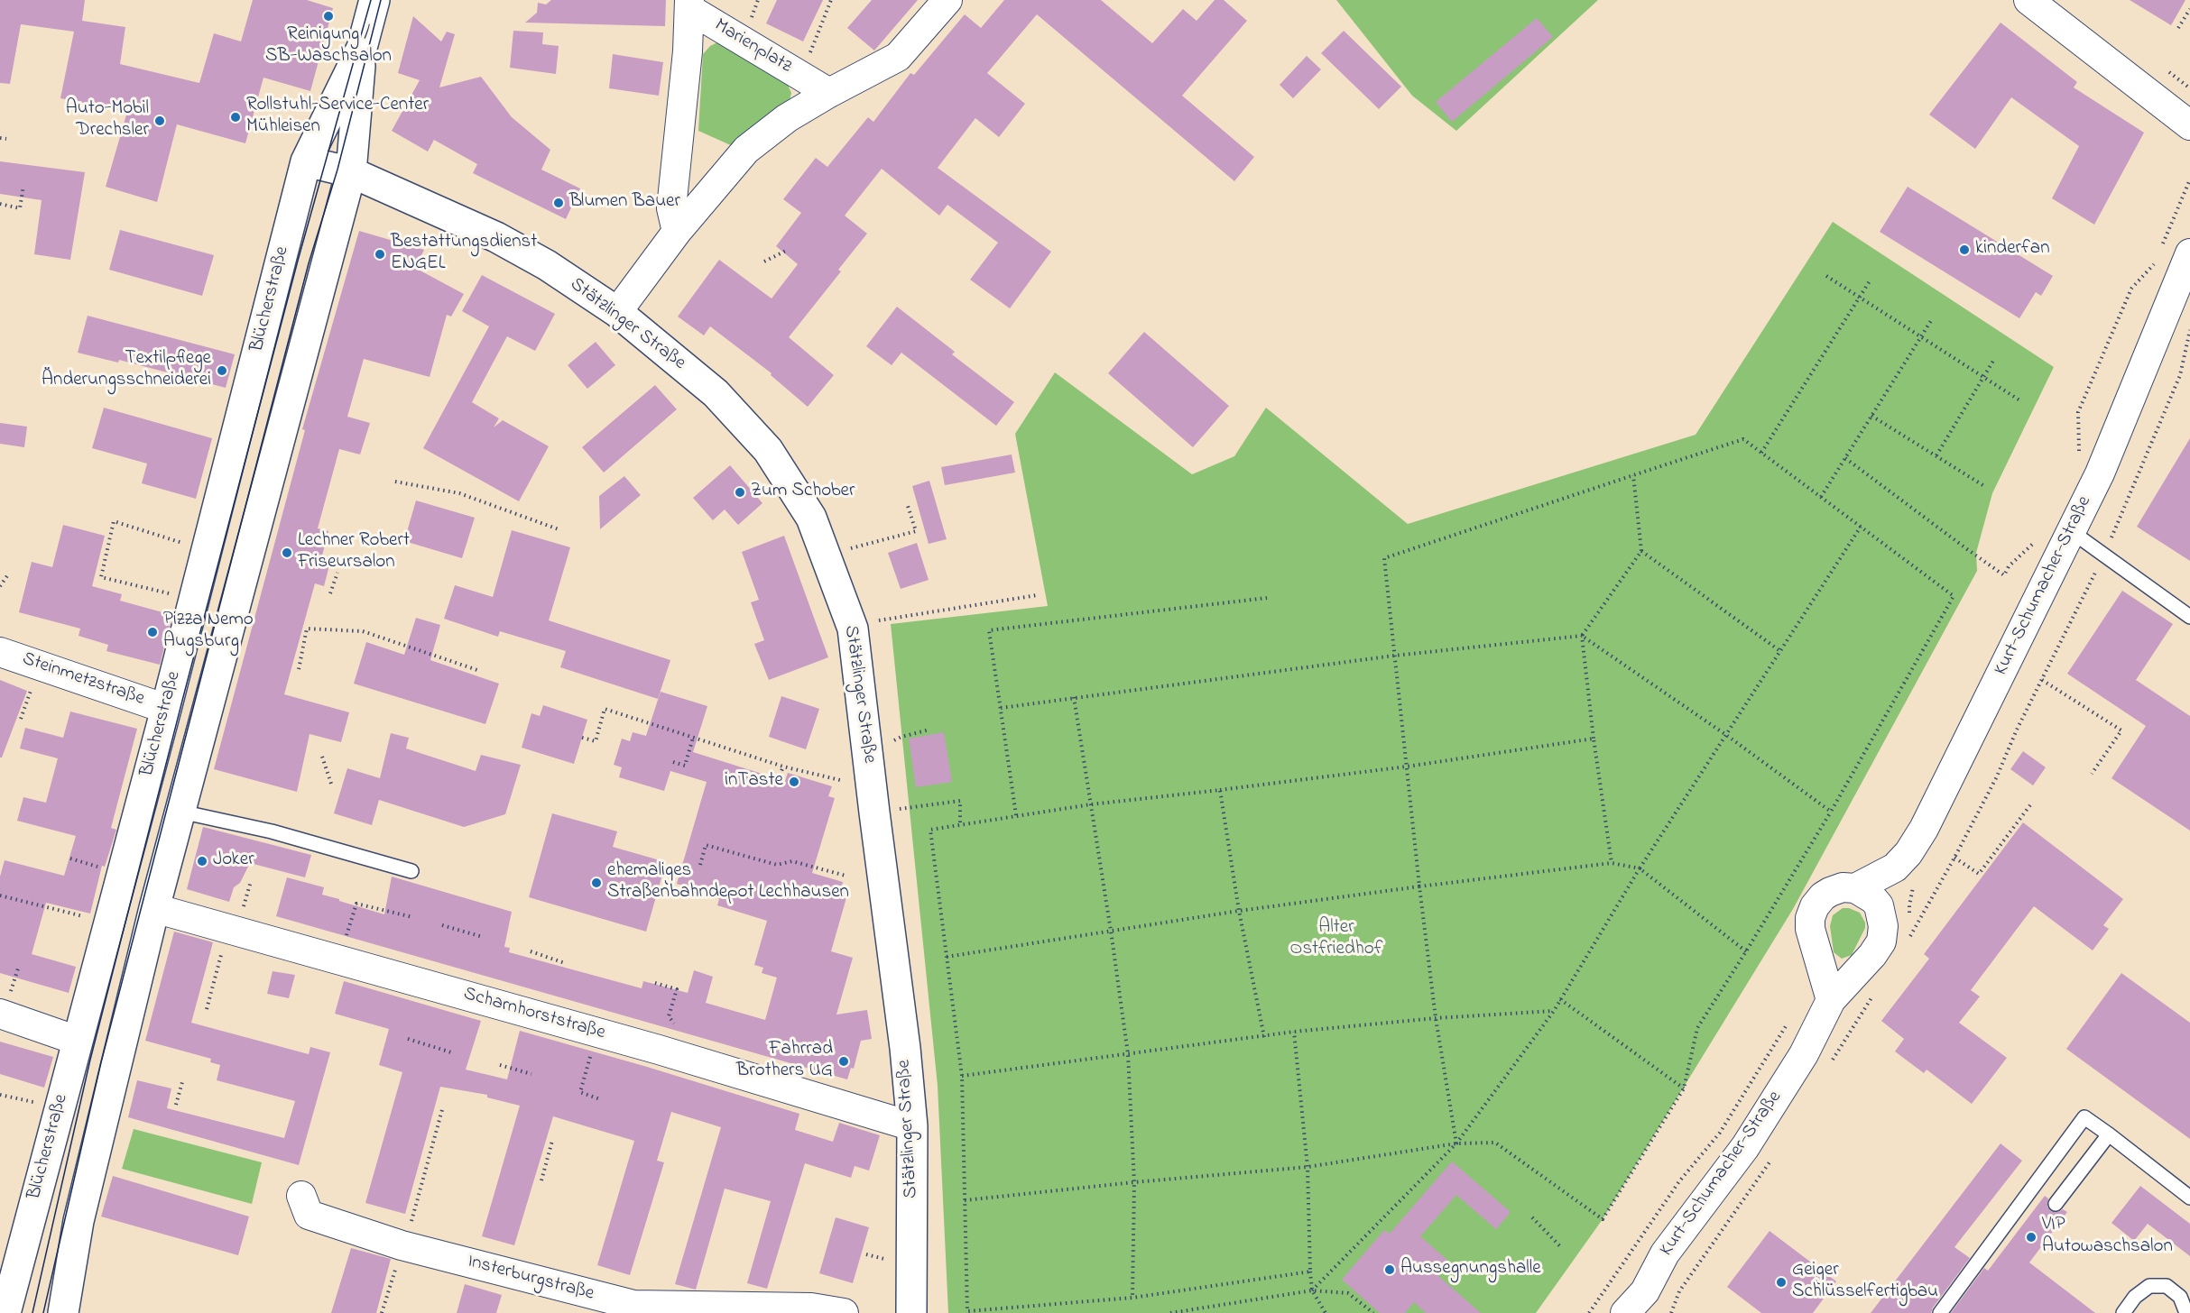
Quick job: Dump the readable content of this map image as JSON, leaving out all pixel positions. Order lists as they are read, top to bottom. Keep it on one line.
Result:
{"streets":{"street":["Marienplatz","Blücherstraße","Stätzlinger Straße","Kurt-Schumacher-Straße","Steinmetzstraße","Scharnhorststraße","Insterburgstraße"]},"crossings":[["Blücherstraße","Stätzlinger Straße"],["Blücherstraße","Steinmetzstraße"],["Blücherstraße","Scharnhorststraße"],["Stätzlinger Straße","Scharnhorststraße"]],"parks":["Alter Ostfriedhof"],"places":["Reinigung / SB-Waschsalon","Rollstuhl-Service-Center Mühleisen","Auto-Mobil Drechsler","Blumen Bauer","kinderfan","Bestattungsdienst ENGEL","Textilpflege Änderungsschneiderei","Zum Schober","Lechner Robert Friseursalon","Pizza Nemo Augsburg","inTaste","Joker","ehemaliges Straßenbahndepot Lechhausen","Fahrrad Brothers UG","VIP Autowaschsalon","Aussegnungshalle","Geiger Schlüsselfertigbau"]}
